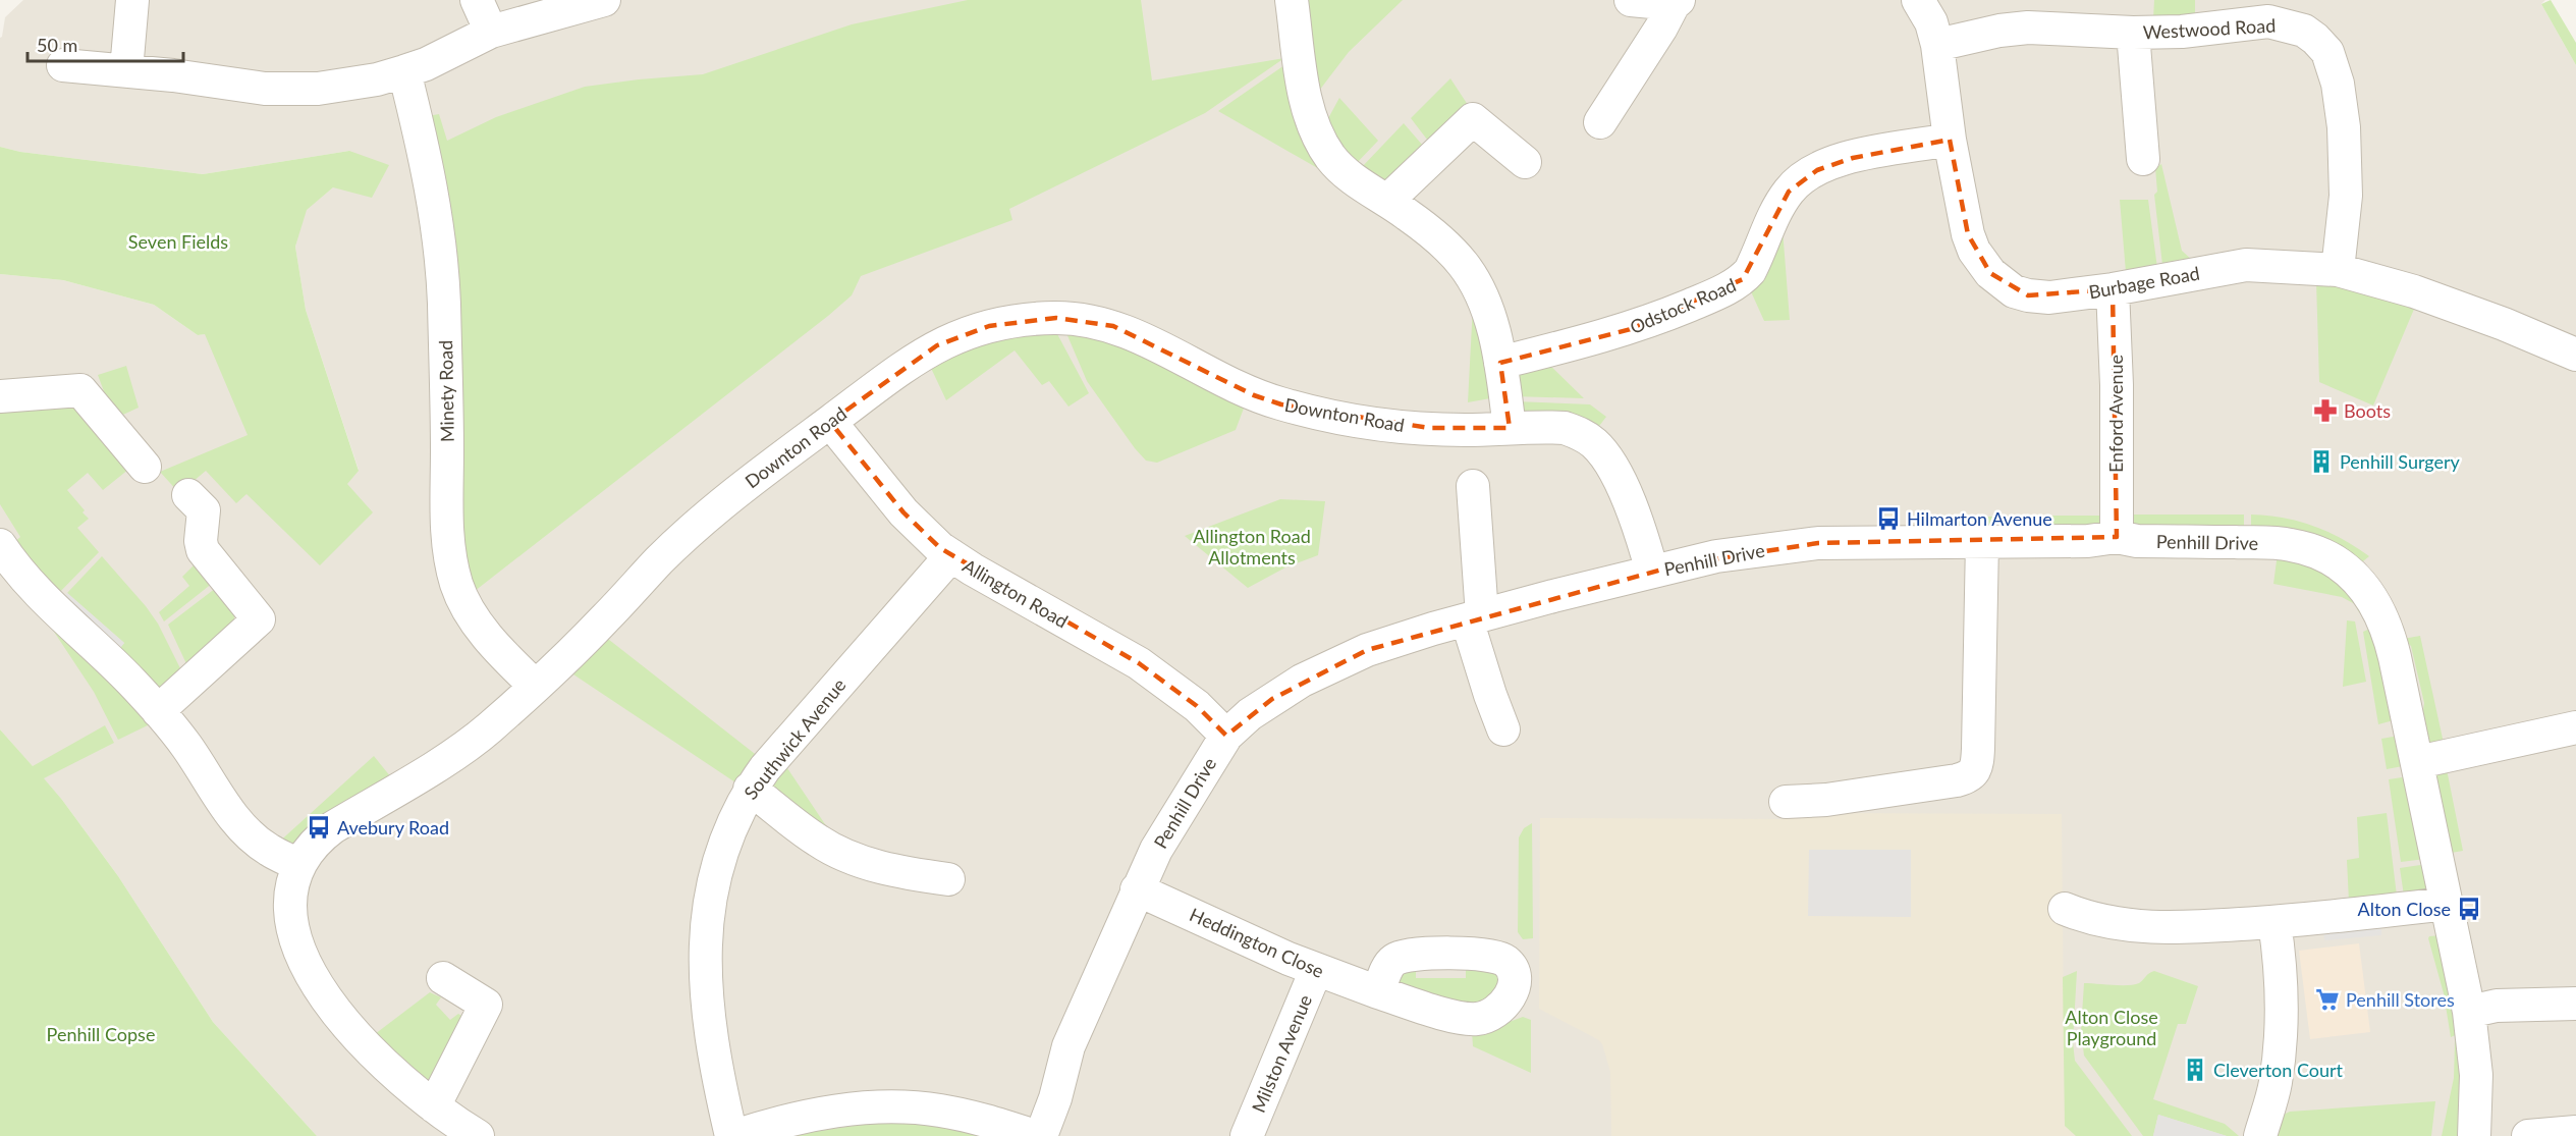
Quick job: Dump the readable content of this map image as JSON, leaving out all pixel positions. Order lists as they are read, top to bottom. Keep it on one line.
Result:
{"streets":{"street":["Westwood Road","Burbage Road","Odstock Road","Minety Road","Enford Avenue","Downton Road","Penhill Drive","Allington Road","Southwick Avenue","Heddington Close","Milston Avenue"]},"crossings":[["Westwood Road","Burbage Road"],["Burbage Road","Odstock Road"],["Burbage Road","Enford Avenue"],["Minety Road","Downton Road"],["Enford Avenue","Penhill Drive"],["Downton Road","Penhill Drive"],["Downton Road","Allington Road"],["Penhill Drive","Allington Road"],["Penhill Drive","Heddington Close"],["Allington Road","Southwick Avenue"],["Heddington Close","Milston Avenue"]],"parks":["Seven Fields","Allington Road Allotments","Alton Close Playground","Penhill Copse"],"places":{"pharmacy":["Boots"],"building":["Penhill Surgery","Cleverton Court"],"bus stop":["Hilmarton Avenue","Avebury Road","Alton Close"],"supermarket":["Penhill Stores"]},"scale_bar":"50 m"}
